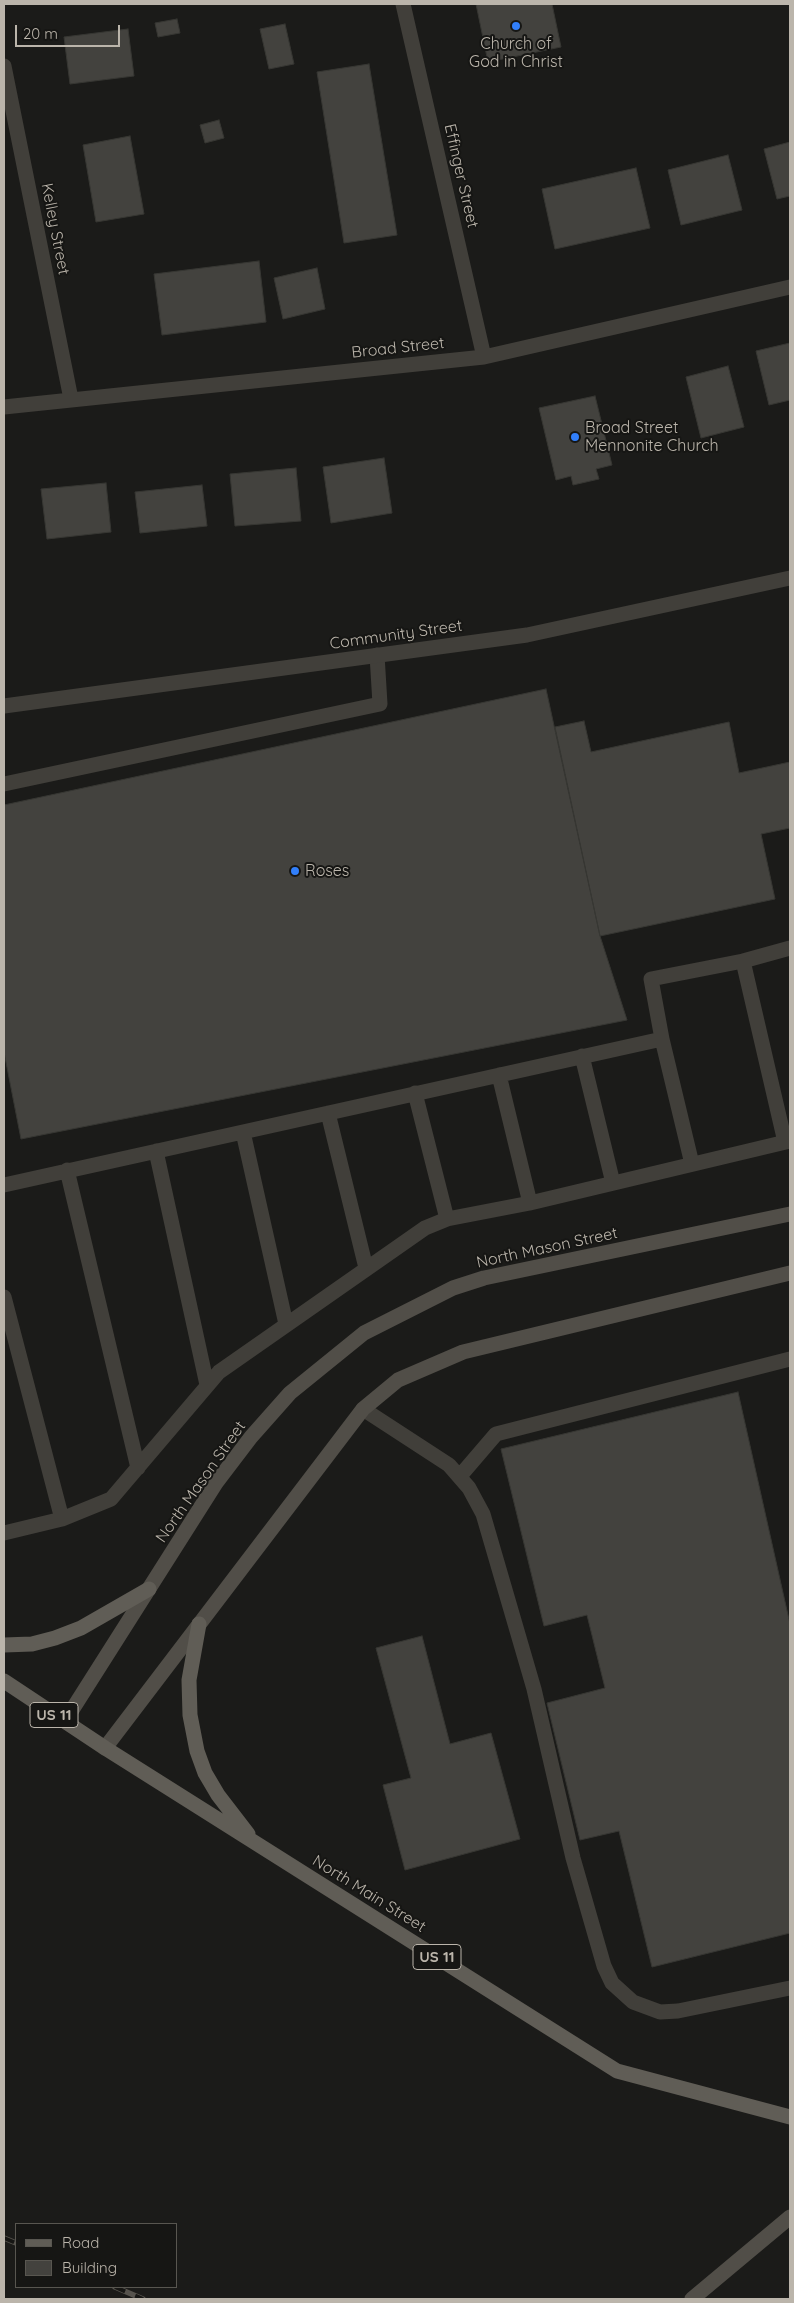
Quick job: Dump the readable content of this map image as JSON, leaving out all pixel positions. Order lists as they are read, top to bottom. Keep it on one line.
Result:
{"streets":{"main road":["North Mason Street","US 11","North Main Street"],"street":["Effinger Street","Kelley Street","Broad Street","Community Street"]},"crossings":[["Effinger Street","Broad Street"],["Kelley Street","Broad Street"],["North Mason Street","North Main Street"]],"places":["Church of God in Christ","Broad Street Mennonite Church","Roses"],"legend":["Road","Building"],"scale_bar":"20 m"}
